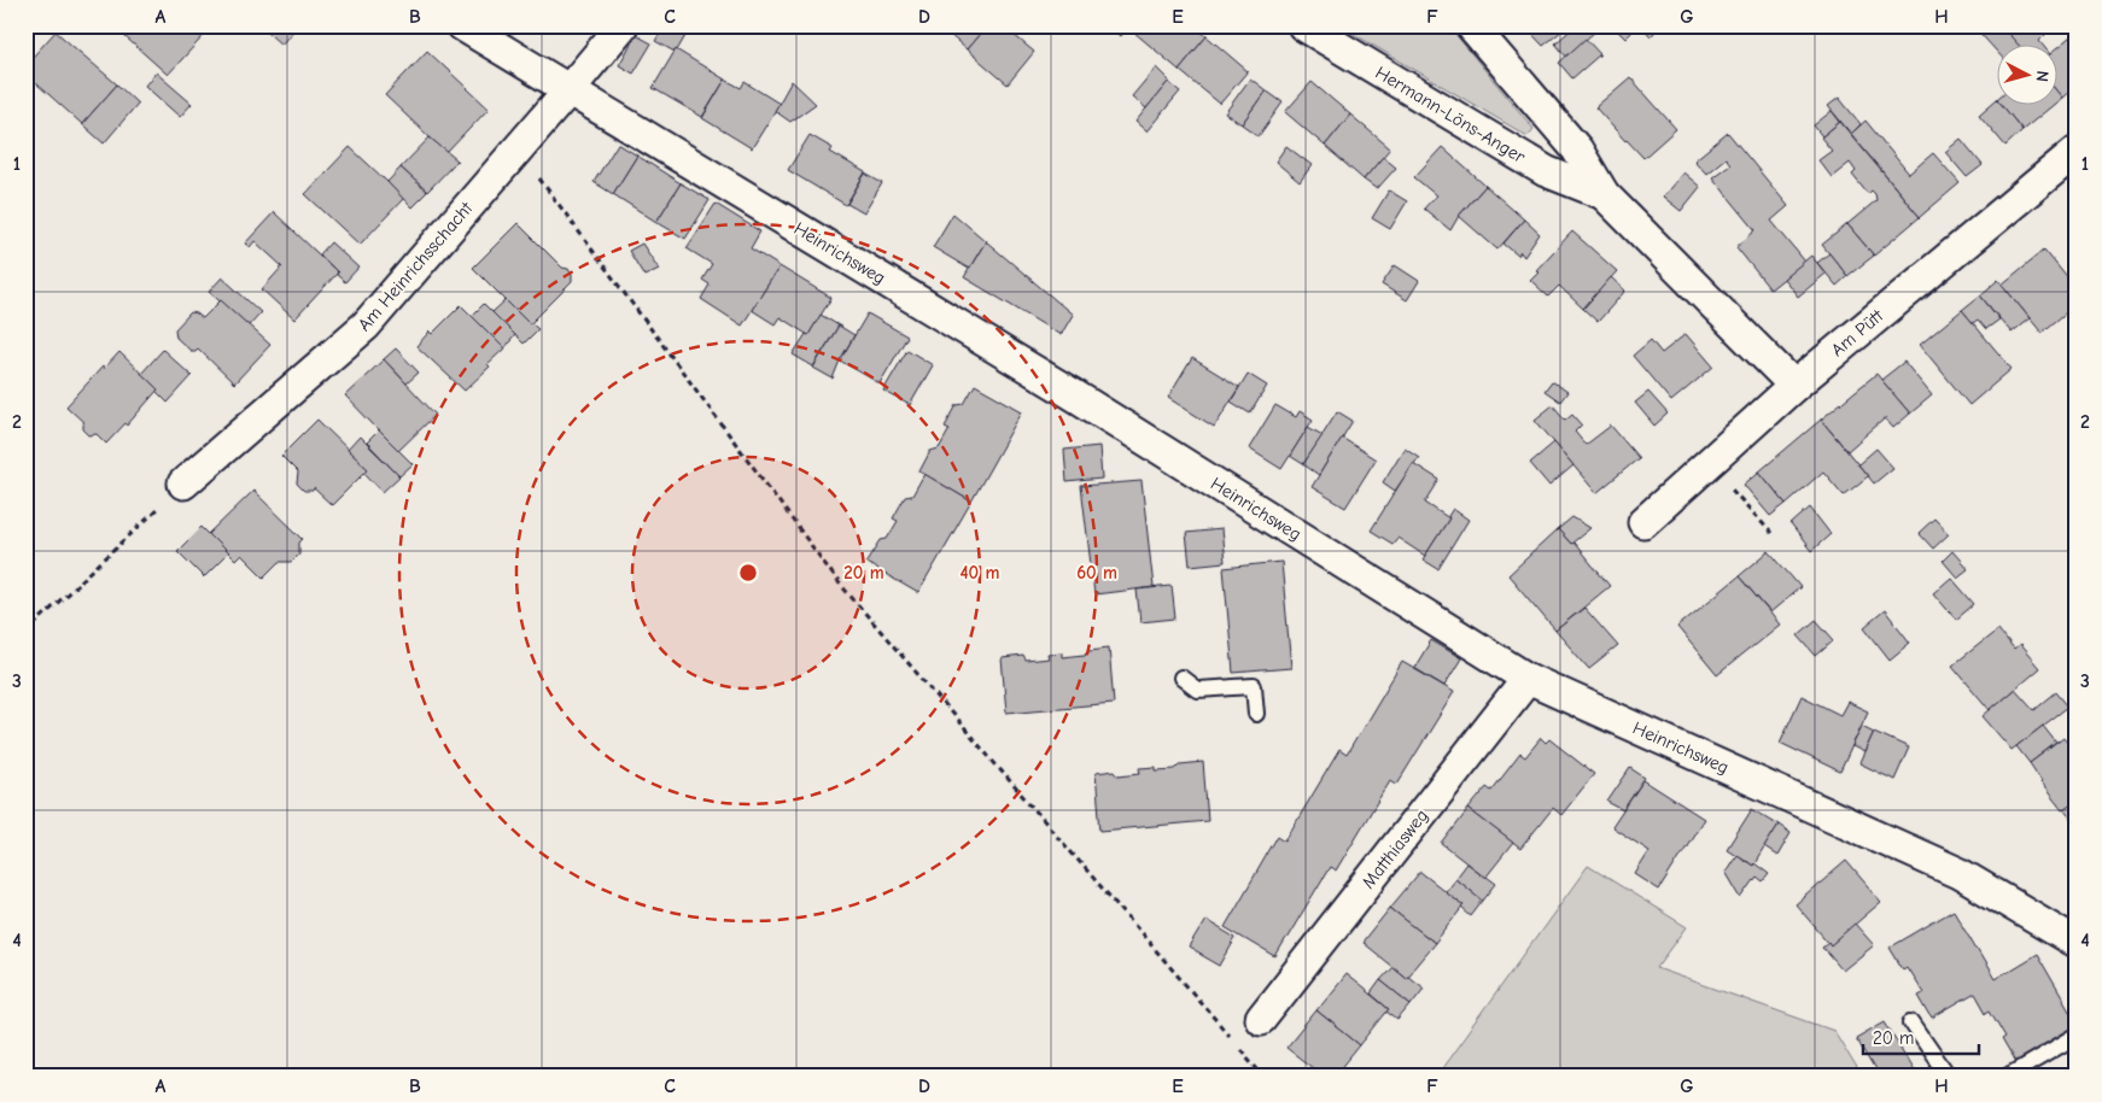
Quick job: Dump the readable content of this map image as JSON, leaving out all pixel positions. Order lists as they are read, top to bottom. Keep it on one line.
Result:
{"streets":{"street":["Hermann-Löns-Anger","Heinrichsweg","Am Heinrichsschacht","Am Pütt","Matthiasweg"]},"crossings":[["Hermann-Löns-Anger","Am Pütt"],["Heinrichsweg","Am Heinrichsschacht"],["Heinrichsweg","Matthiasweg"]],"scale_bar":"20 m","north":"right","grid":{"columns":["A","B","C","D","E","F","G","H"],"rows":["1","2","3","4"]},"rings":["20 m","40 m","60 m"]}
